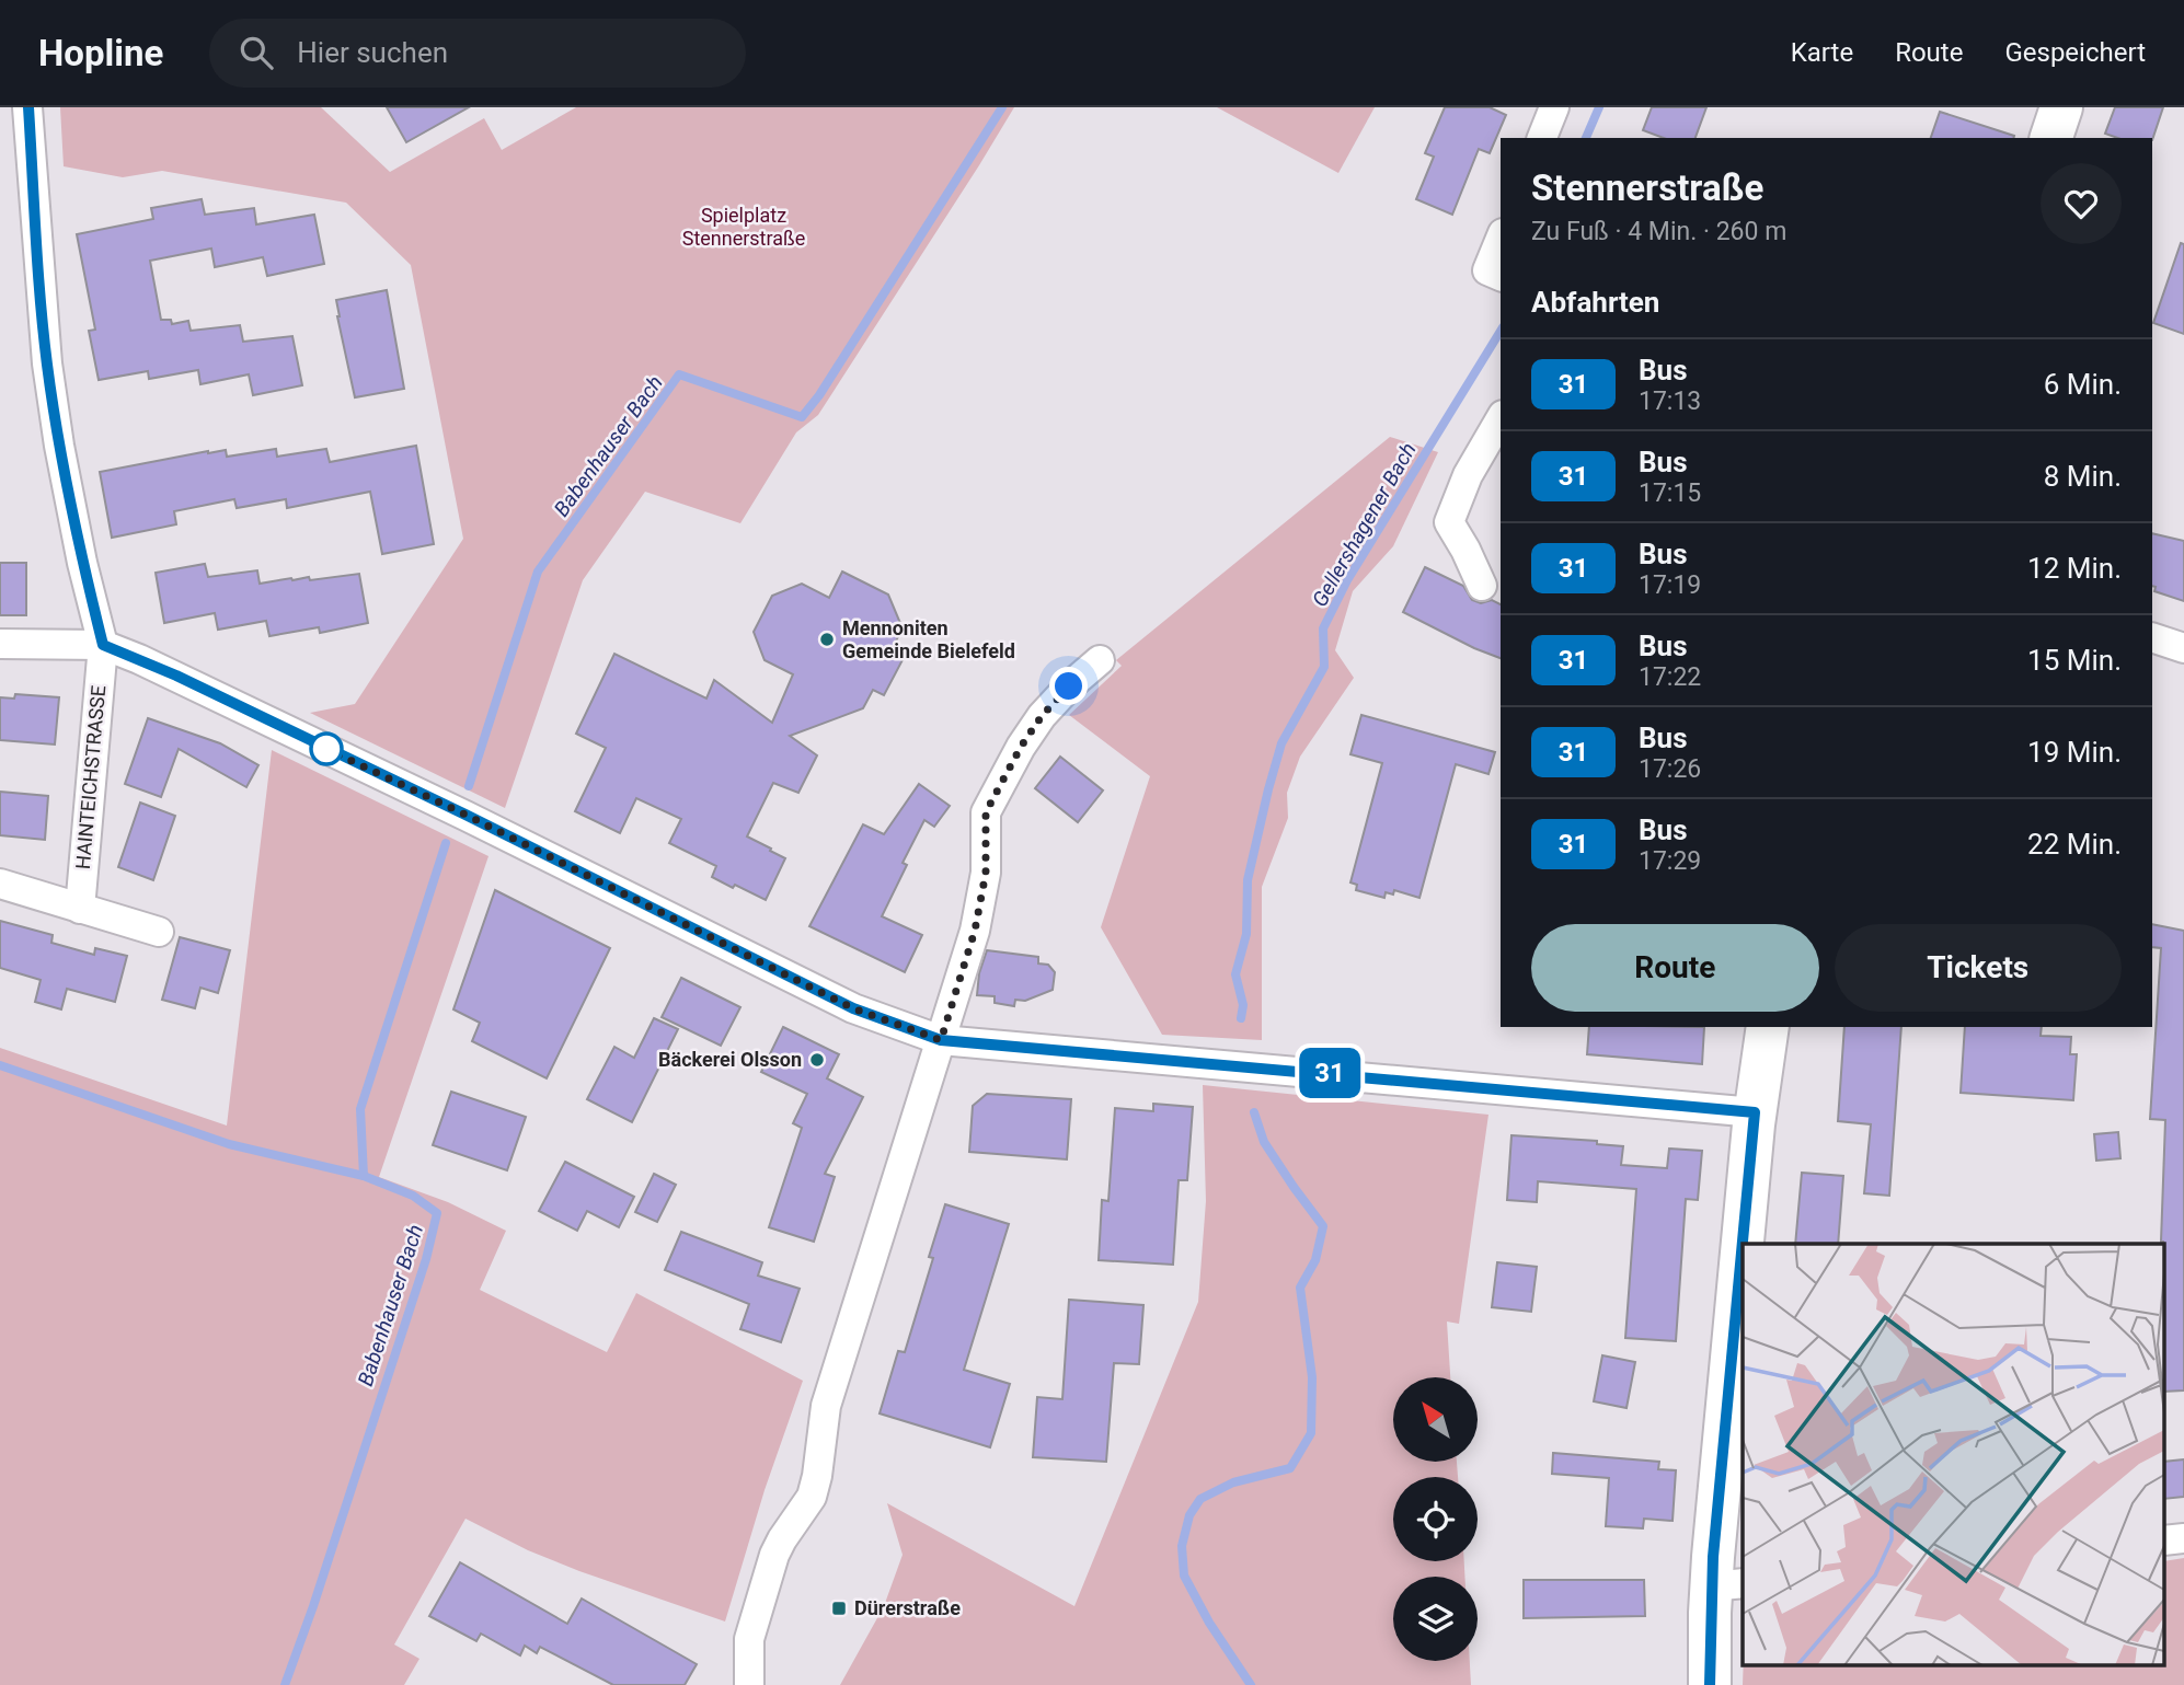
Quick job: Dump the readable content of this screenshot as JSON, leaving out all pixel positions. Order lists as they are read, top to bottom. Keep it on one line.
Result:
{"streets":{"street":["HAINTEICHSTRASSE"]},"water":["Babenhauser Bach","Gellershagener Bach"],"parks":["Spielplatz Stennerstraße"],"places":{"other":["Mennoniten Gemeinde Bielefeld","Bäckerei Olsson"],"transit":["Dürerstraße"]},"lines":["bus line 31"],"north":"top left","page":{"header":"Hopline","search":"Hier suchen","nav":["Karte","Route","Gespeichert"],"on_map":"31","heading":[["Stennerstraße","Zu Fuß · 4 Min. · 260 m"],"Abfahrten"],"list":[{"mark":"31","name":"Bus","note":"17:13","value":"6 Min."},{"mark":"31","name":"Bus","note":"17:15","value":"8 Min."},{"mark":"31","name":"Bus","note":"17:19","value":"12 Min."},{"mark":"31","name":"Bus","note":"17:22","value":"15 Min."},{"mark":"31","name":"Bus","note":"17:26","value":"19 Min."},{"mark":"31","name":"Bus","note":"17:29","value":"22 Min."}],"buttons":["Route","Tickets"]}}
